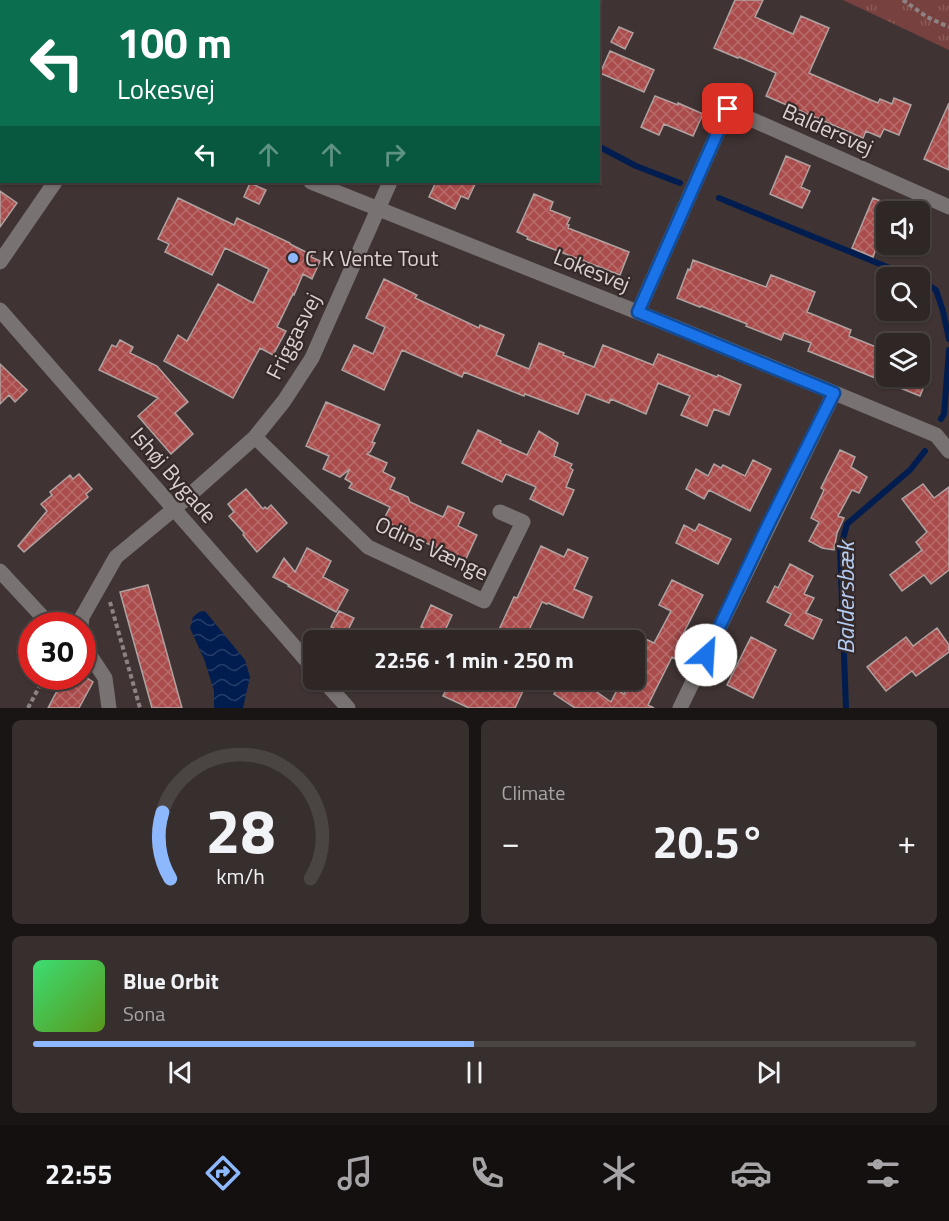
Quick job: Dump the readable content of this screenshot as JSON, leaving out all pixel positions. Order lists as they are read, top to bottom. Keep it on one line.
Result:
{"streets":{"street":["Baldersvej","Lokesvej","Friggasvej","Ishøj Bygade","Odins Vænge"]},"crossings":[["Baldersvej","Lokesvej"],["Lokesvej","Friggasvej"],["Friggasvej","Ishøj Bygade"],["Friggasvej","Odins Vænge"]],"water":["Baldersbæk"],"places":["C K Vente Tout"],"page":{"turn":["100 m","Lokesvej"],"limit":"30","trip":"22:56 · 1 min · 250 m","tile":"Climate","heat":["−","20.5°","+"],"song":["Blue Orbit","Sona"],"tabs":"22:55","gauge":["28","km/h"]}}
